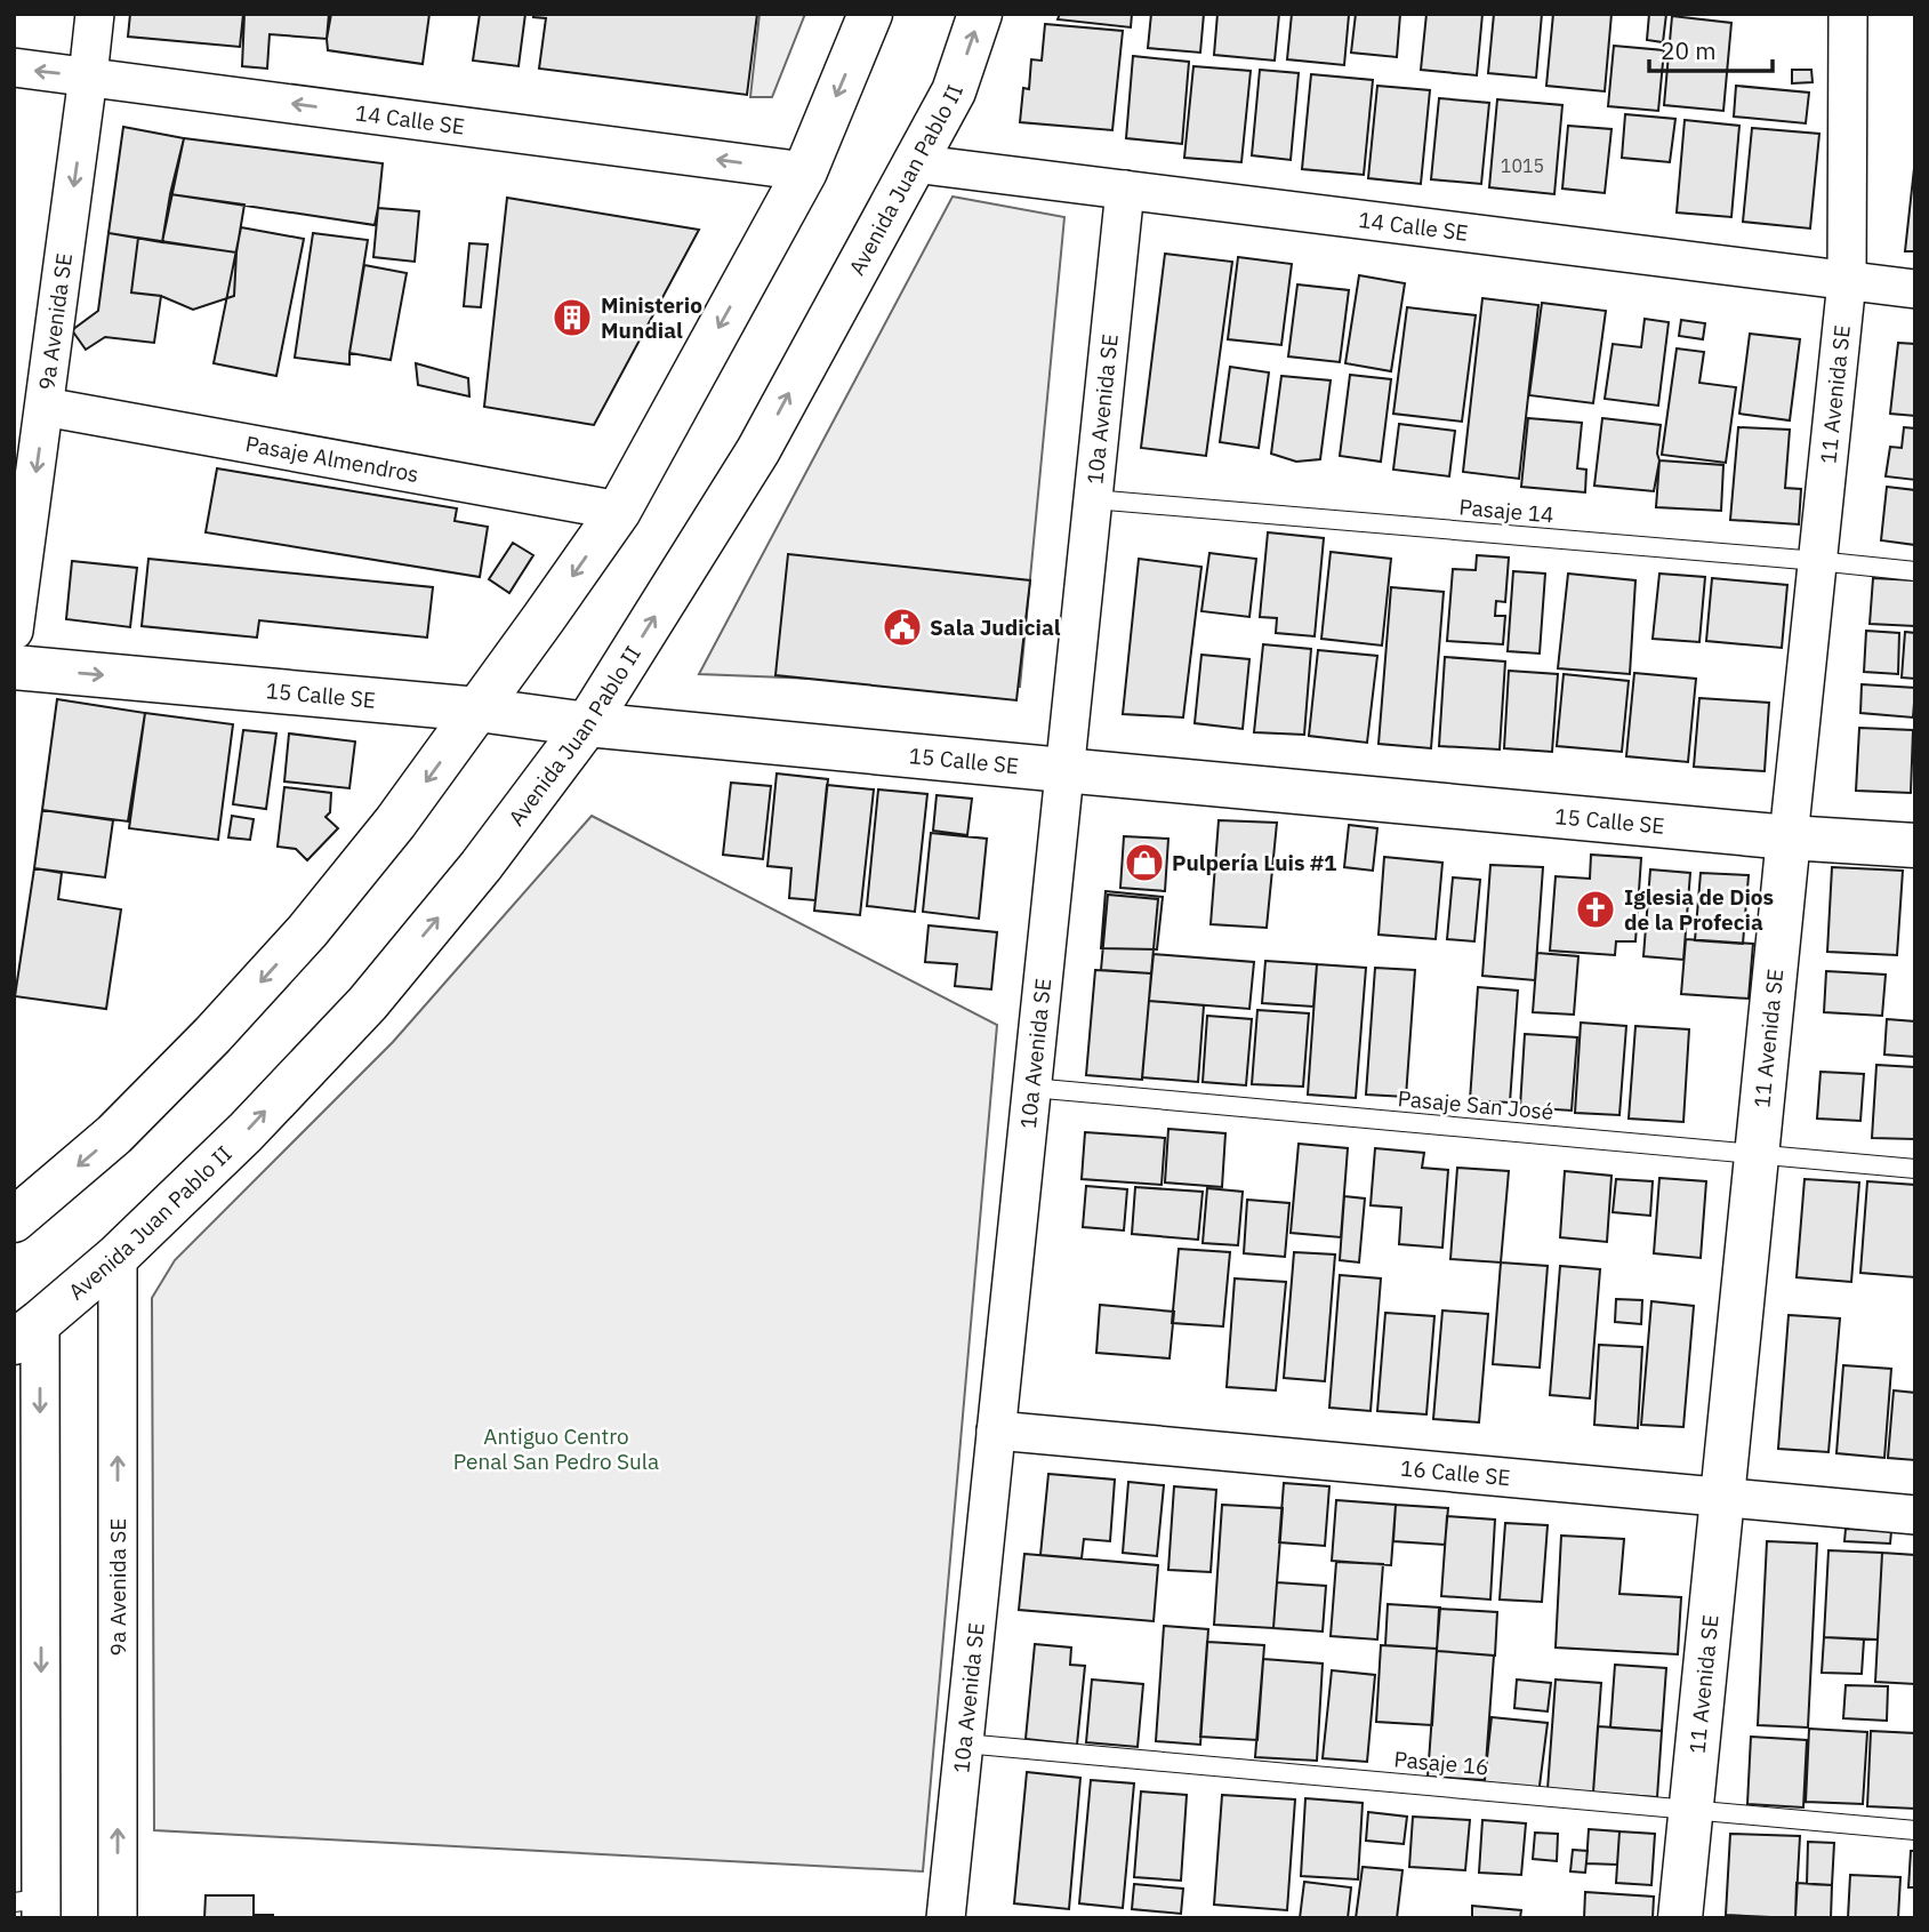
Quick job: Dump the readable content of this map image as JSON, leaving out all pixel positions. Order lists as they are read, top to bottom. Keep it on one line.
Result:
{"streets":{"main road":["Avenida Juan Pablo II","11 Avenida SE","15 Calle SE"],"street":["14 Calle SE","9a Avenida SE","10a Avenida SE","Pasaje Almendros","16 Calle SE"],"lane":["Pasaje 14","Pasaje San José","Pasaje 16"]},"crossings":[["14 Calle SE","Avenida Juan Pablo II"],["14 Calle SE","9a Avenida SE"],["14 Calle SE","11 Avenida SE"],["14 Calle SE","10a Avenida SE"],["Avenida Juan Pablo II","9a Avenida SE"],["Avenida Juan Pablo II","15 Calle SE"],["9a Avenida SE","Pasaje Almendros"],["11 Avenida SE","Pasaje 14"],["11 Avenida SE","15 Calle SE"],["11 Avenida SE","Pasaje San José"],["11 Avenida SE","16 Calle SE"],["11 Avenida SE","Pasaje 16"],["10a Avenida SE","Pasaje 14"],["10a Avenida SE","15 Calle SE"],["10a Avenida SE","Pasaje San José"],["10a Avenida SE","16 Calle SE"],["10a Avenida SE","Pasaje 16"]],"one_way":["14 Calle SE"],"parks":["Antiguo Centro Penal San Pedro Sula"],"places":{"building":["Ministerio Mundial"],"public building":["Sala Judicial"],"shop":["Pulpería Luis #1"],"church":["Iglesia de Dios de la Profecia"]},"house_numbers":["1015"],"scale_bar":"20 m"}
